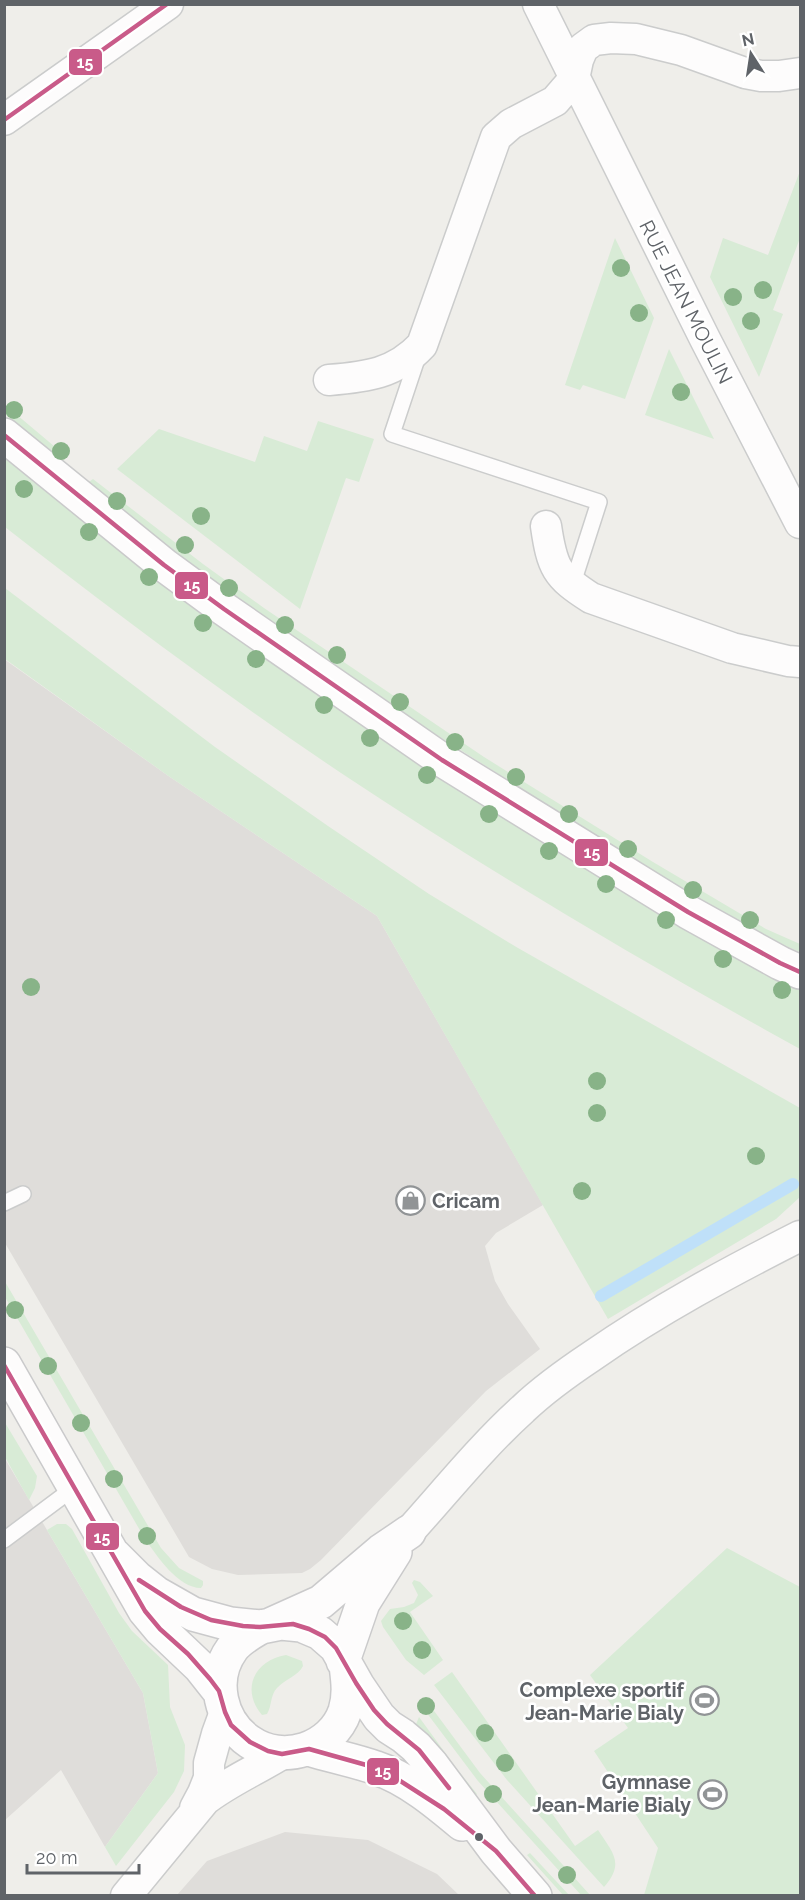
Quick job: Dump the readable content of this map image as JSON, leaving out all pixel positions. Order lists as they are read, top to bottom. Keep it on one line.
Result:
{"streets":{"street":["RUE JEAN MOULIN"]},"places":{"shop":["Cricam"],"sports":["Complexe sportif Jean-Marie Bialy","Gymnase Jean-Marie Bialy"]},"lines":["transit line 15"],"scale_bar":"20 m","north":"top"}
